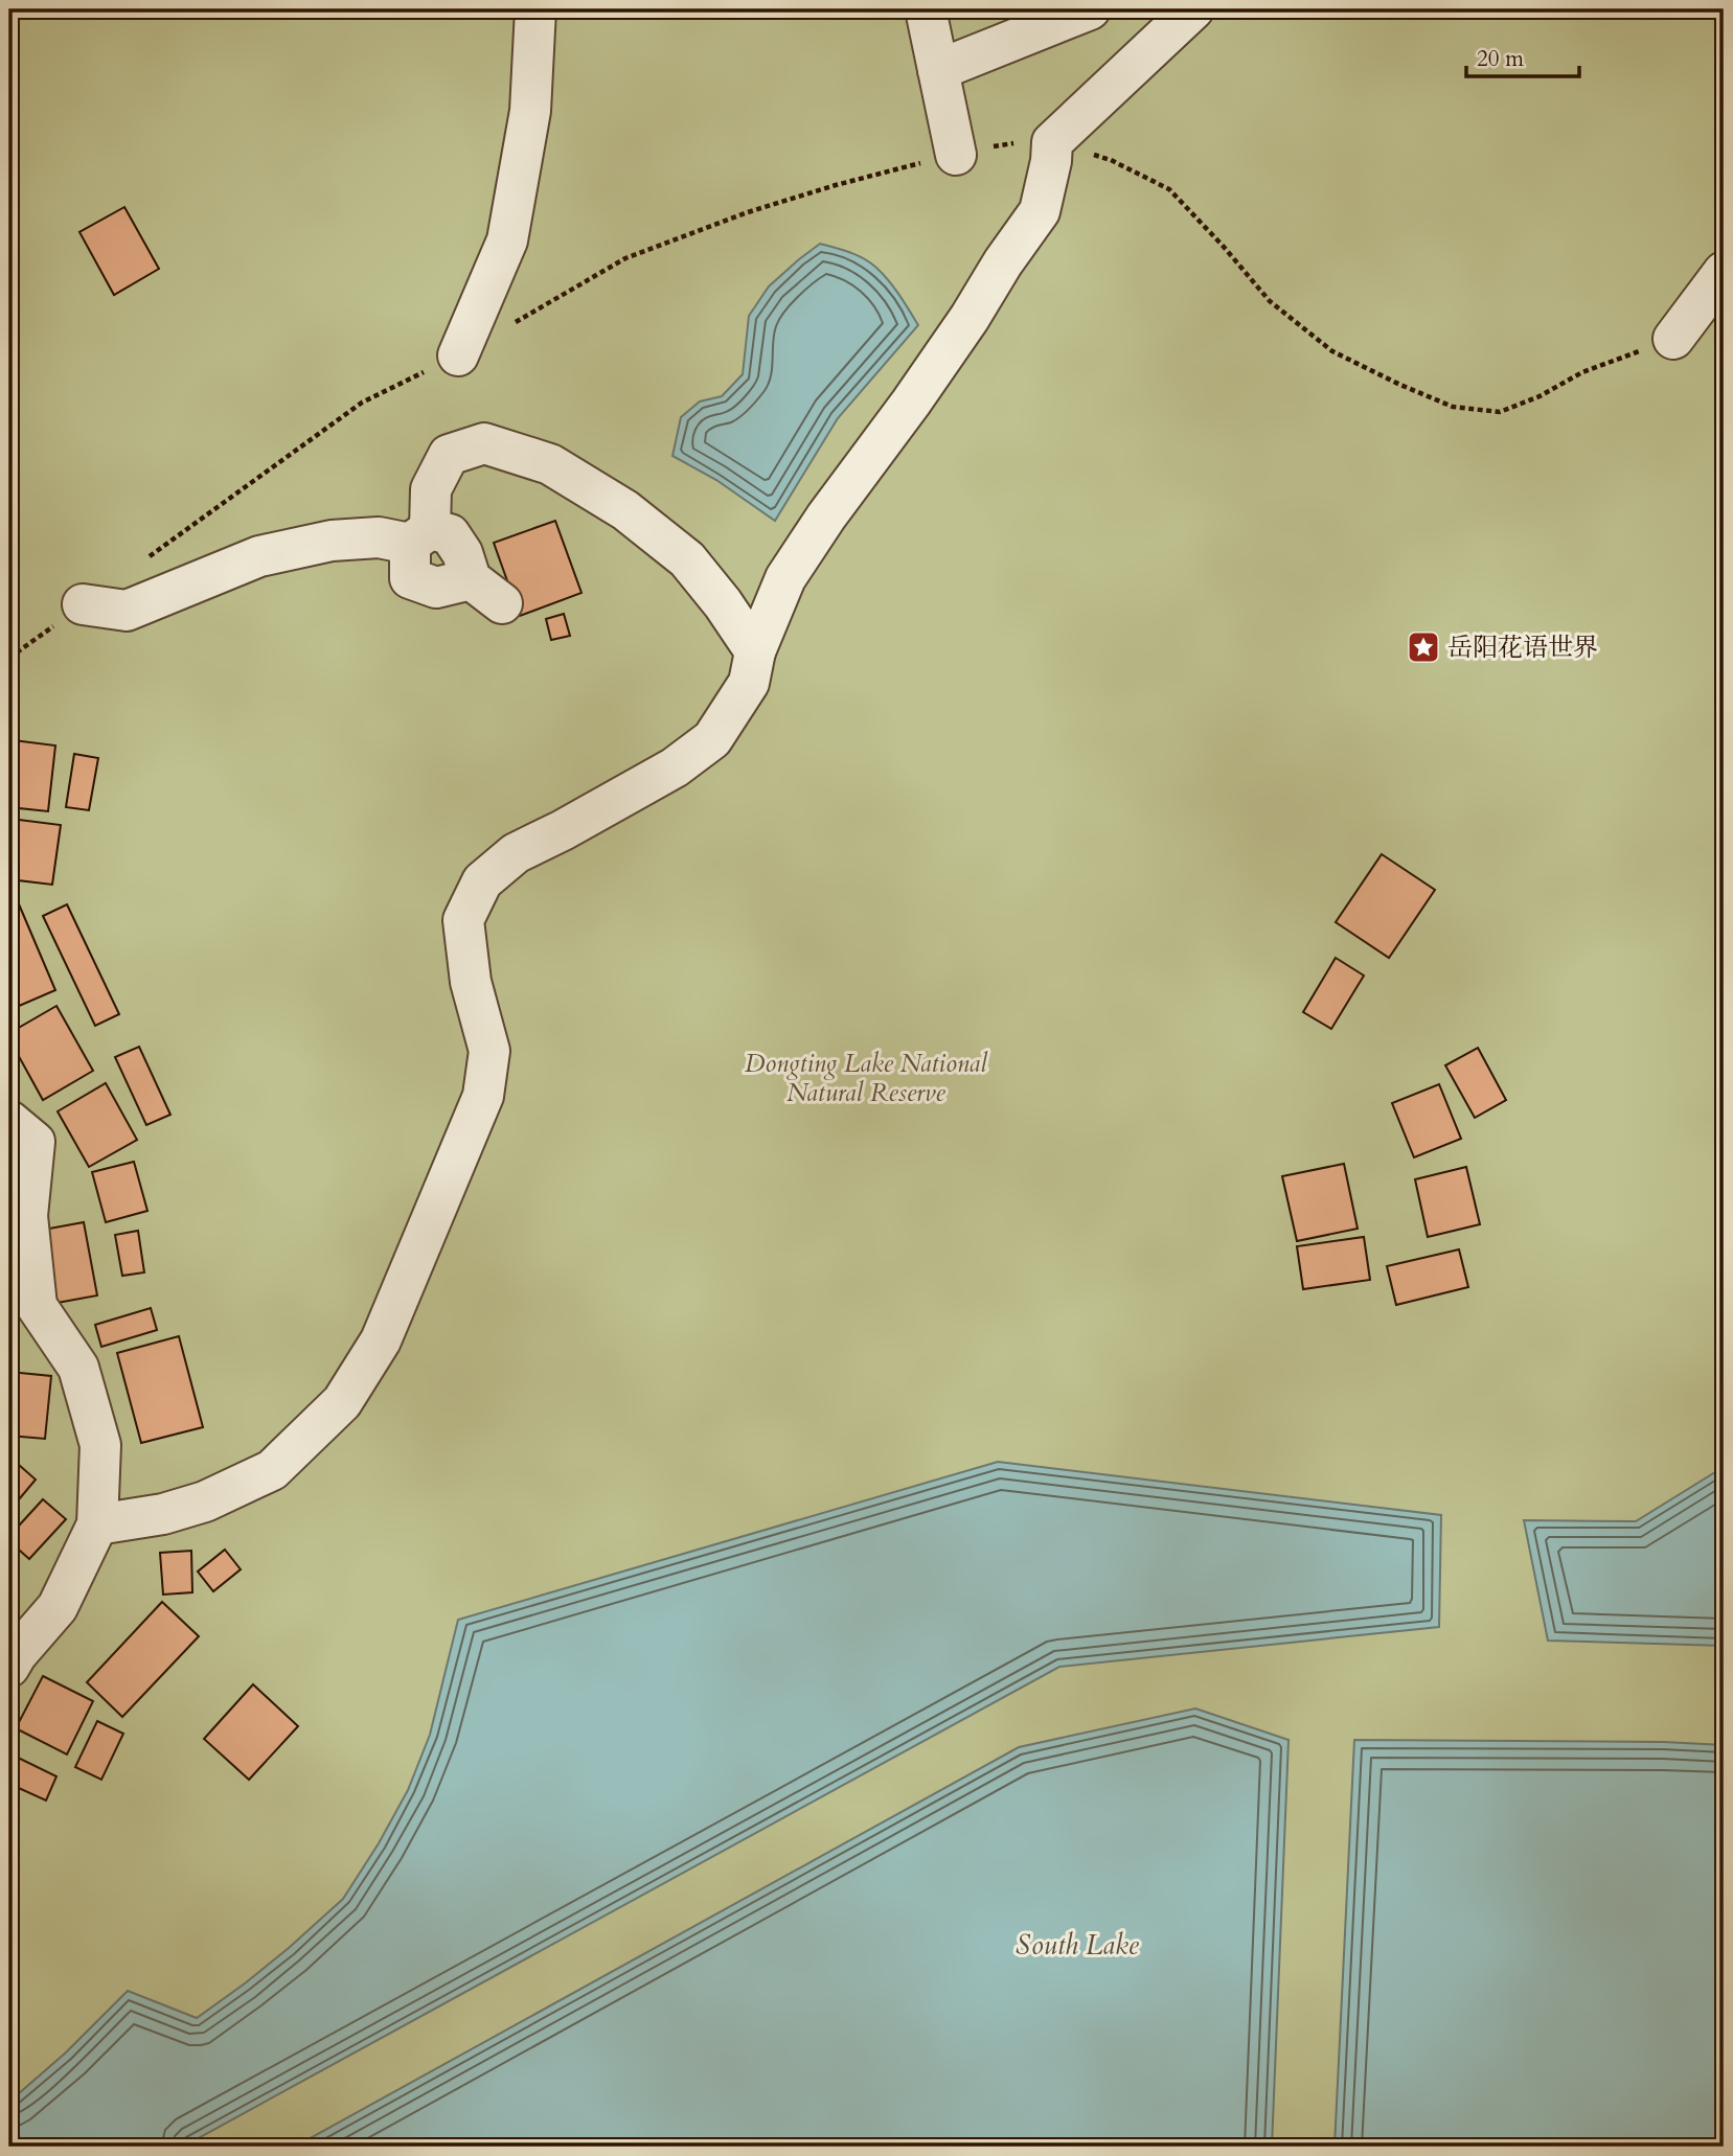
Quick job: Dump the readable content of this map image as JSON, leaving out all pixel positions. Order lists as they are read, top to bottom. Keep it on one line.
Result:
{"water":["South Lake"],"parks":["Dongting Lake National Natural Reserve"],"places":{"place":["岳阳花语世界"]},"scale_bar":"20 m"}
